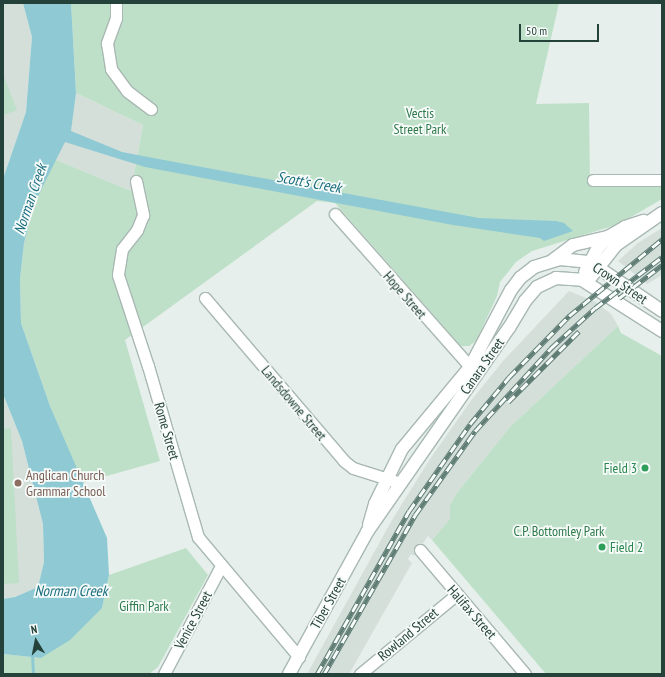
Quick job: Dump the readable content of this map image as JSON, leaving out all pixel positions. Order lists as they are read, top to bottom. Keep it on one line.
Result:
{"streets":{"main road":["Crown Street","Canara Street","Tiber Street"],"street":["Hope Street","Landsdowne Street","Rome Street","Halifax Street","Venice Street","Rowland Street"]},"crossings":[["Crown Street","Canara Street"],["Hope Street","Canara Street"],["Canara Street","Landsdowne Street"],["Canara Street","Tiber Street"],["Landsdowne Street","Tiber Street"],["Rome Street","Tiber Street"],["Rome Street","Venice Street"],["Halifax Street","Rowland Street"]],"water":["Scott's Creek","Norman Creek"],"parks":["Vectis Street Park","C.P. Bottomley Park","Giffin Park"],"places":["Field 3","Anglican Church Grammar School","Field 2"],"scale_bar":"50 m","north":"top"}
